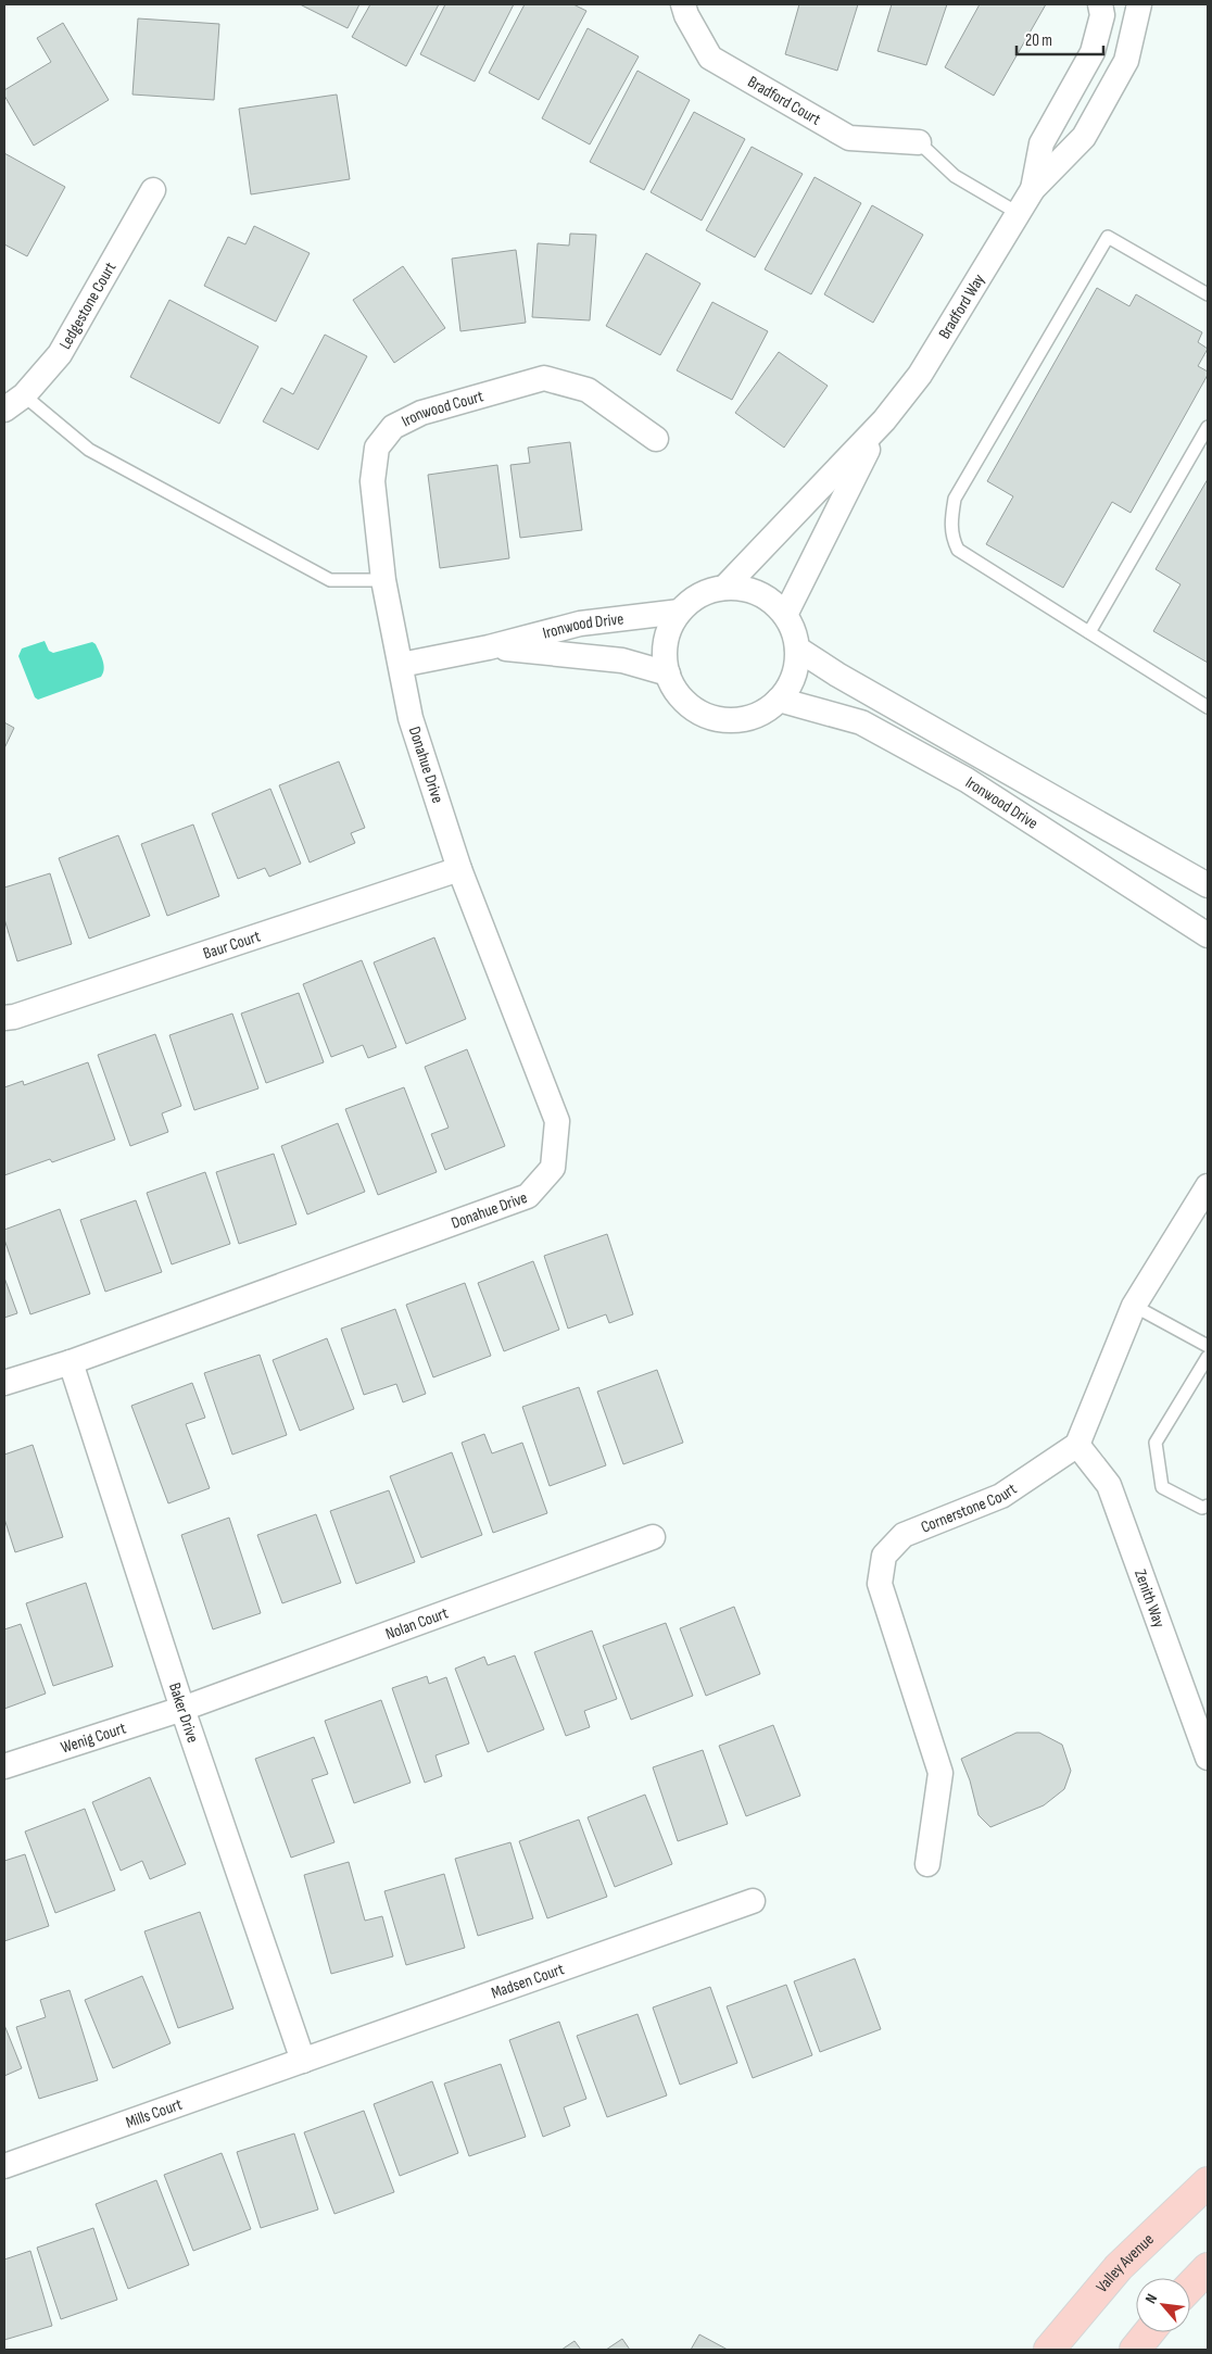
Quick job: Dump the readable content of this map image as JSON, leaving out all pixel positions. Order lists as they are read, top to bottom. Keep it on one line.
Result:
{"streets":{"main road":["Valley Avenue"],"street":["Bradford Court","Ledgestone Court","Bradford Way","Ironwood Court","Ironwood Drive","Donahue Drive","Baur Court","Cornerstone Court","Zenith Way","Nolan Court","Baker Drive","Wenig Court","Madsen Court","Mills Court"]},"crossings":[["Bradford Way","Ironwood Drive"],["Ironwood Court","Ironwood Drive"],["Ironwood Court","Donahue Drive"],["Ironwood Drive","Donahue Drive"],["Donahue Drive","Baur Court"],["Donahue Drive","Baker Drive"],["Cornerstone Court","Zenith Way"],["Nolan Court","Baker Drive"],["Nolan Court","Wenig Court"],["Baker Drive","Wenig Court"],["Baker Drive","Madsen Court"],["Baker Drive","Mills Court"],["Madsen Court","Mills Court"]],"scale_bar":"20 m","north":"top left"}
